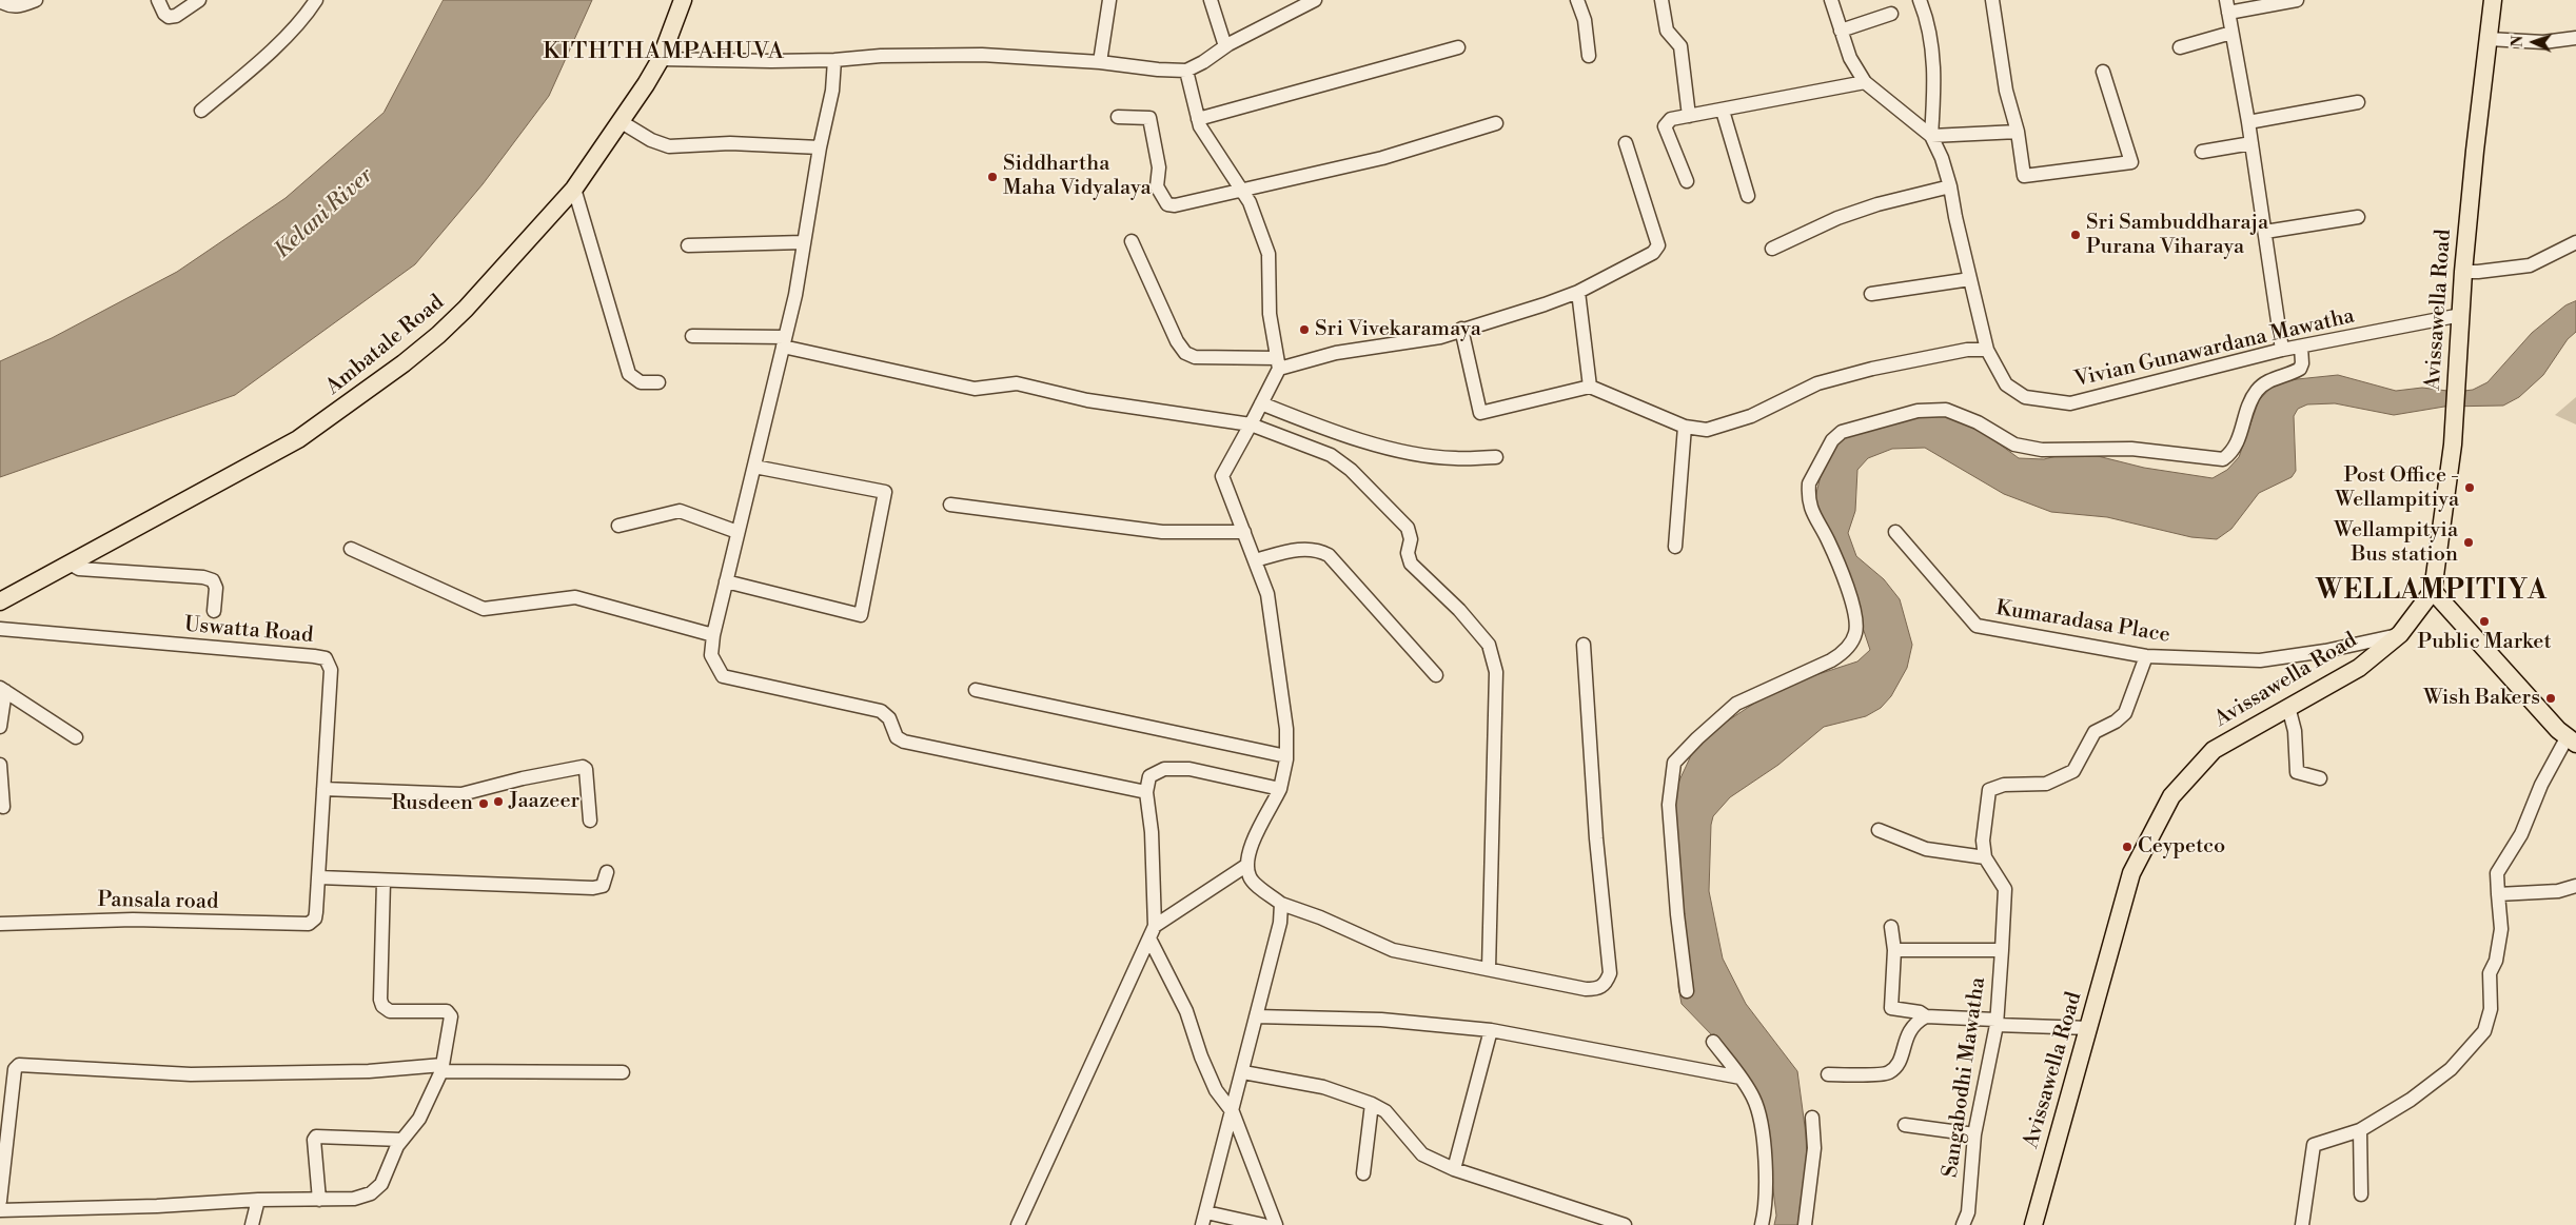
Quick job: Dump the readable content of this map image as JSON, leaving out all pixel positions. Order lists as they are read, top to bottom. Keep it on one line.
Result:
{"streets":{"main road":["Avissawella Road","Ambatale Road"],"street":["Vivian Gunawardana Mawatha","Kumaradasa Place","Uswatta Road","Pansala road","Sangabodhi Mawatha"]},"crossings":[["Avissawella Road","Vivian Gunawardana Mawatha"],["Avissawella Road","Kumaradasa Place"],["Uswatta Road","Pansala road"]],"districts":["KITHTHAMPAHUVA","WELLAMPITIYA"],"water":["Kelani River"],"places":["Siddhartha Maha Vidyalaya","Sri Sambuddharaja Purana Viharaya","Sri Vivekaramaya","Post Office - Wellampitiya","Wellampityia Bus station","Public Market","Wish Bakers","Jaazeer","Rusdeen","Ceypetco"],"north":"left"}
